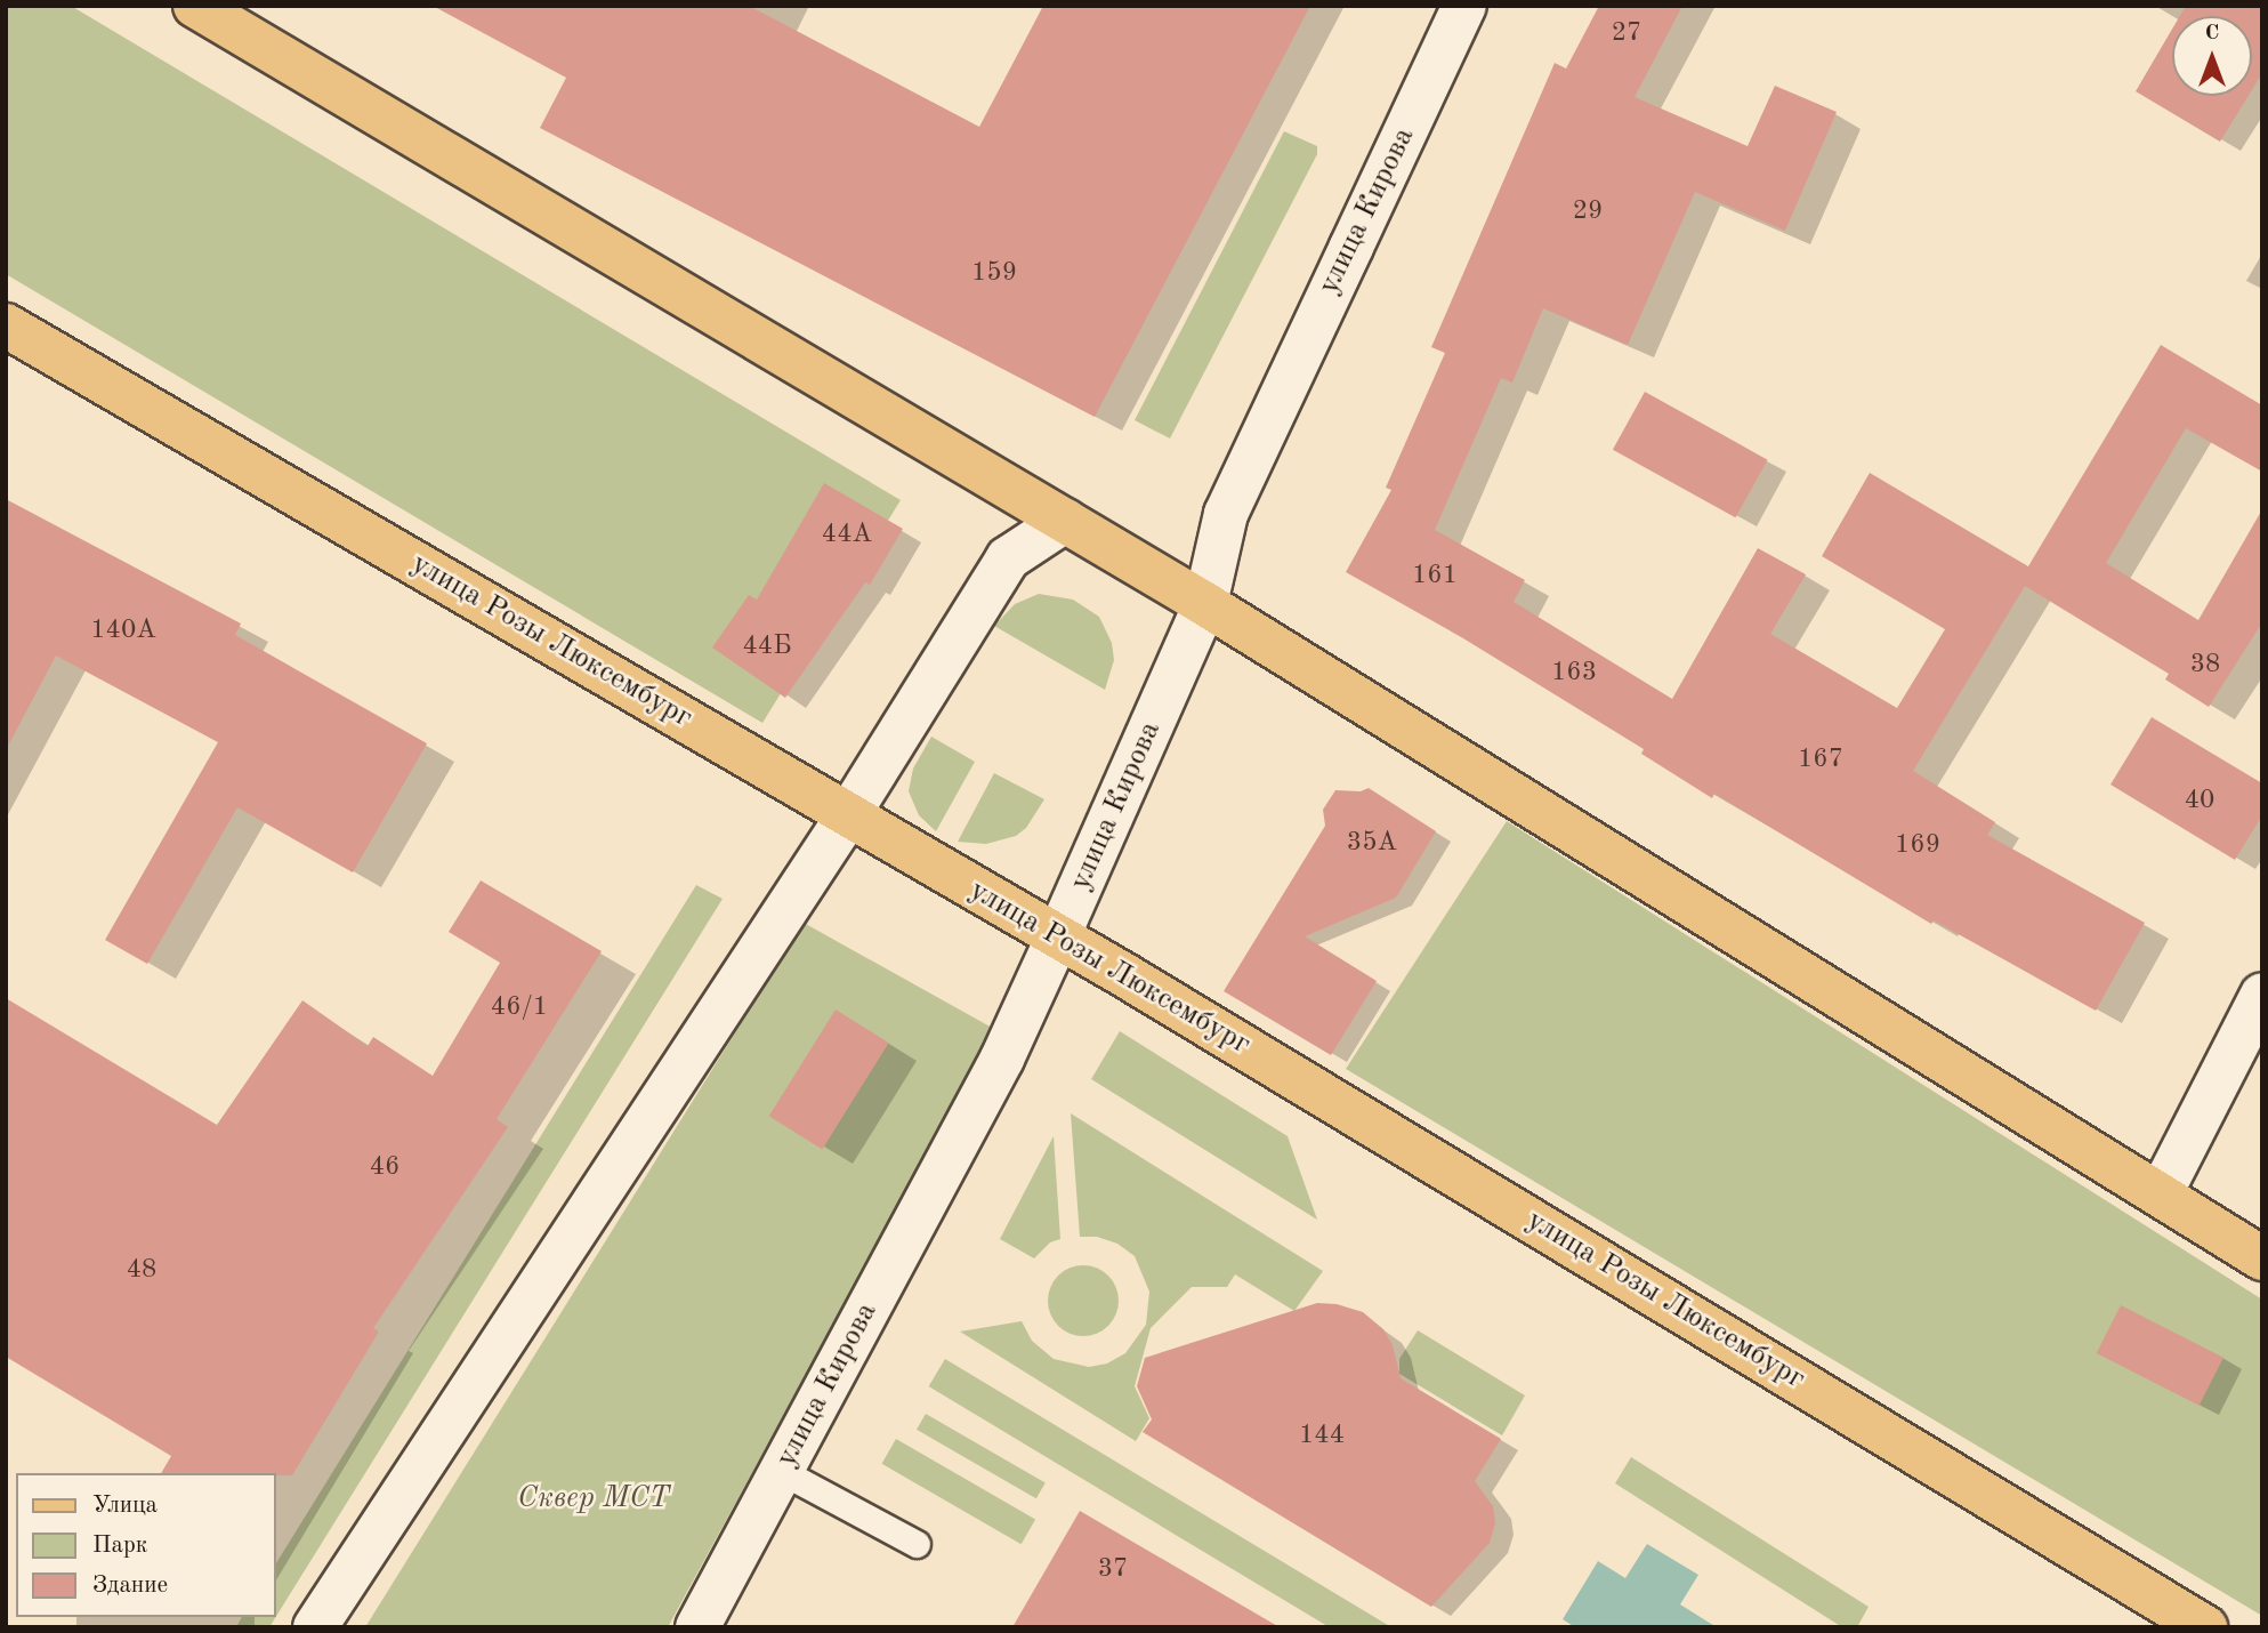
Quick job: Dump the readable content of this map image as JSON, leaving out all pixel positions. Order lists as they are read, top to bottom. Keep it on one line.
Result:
{"streets":{"main road":["улица Розы Люксембург"],"street":["улица Кирова"]},"crossings":[["улица Кирова","улица Розы Люксембург"]],"parks":["Сквер МСТ"],"house_numbers":["27","29","159","44А","161","140А","44Б","38","163","167","40","35А","169","46/1","46","48","144","37"],"legend":["Улица","Парк","Здание"],"north":"top"}
